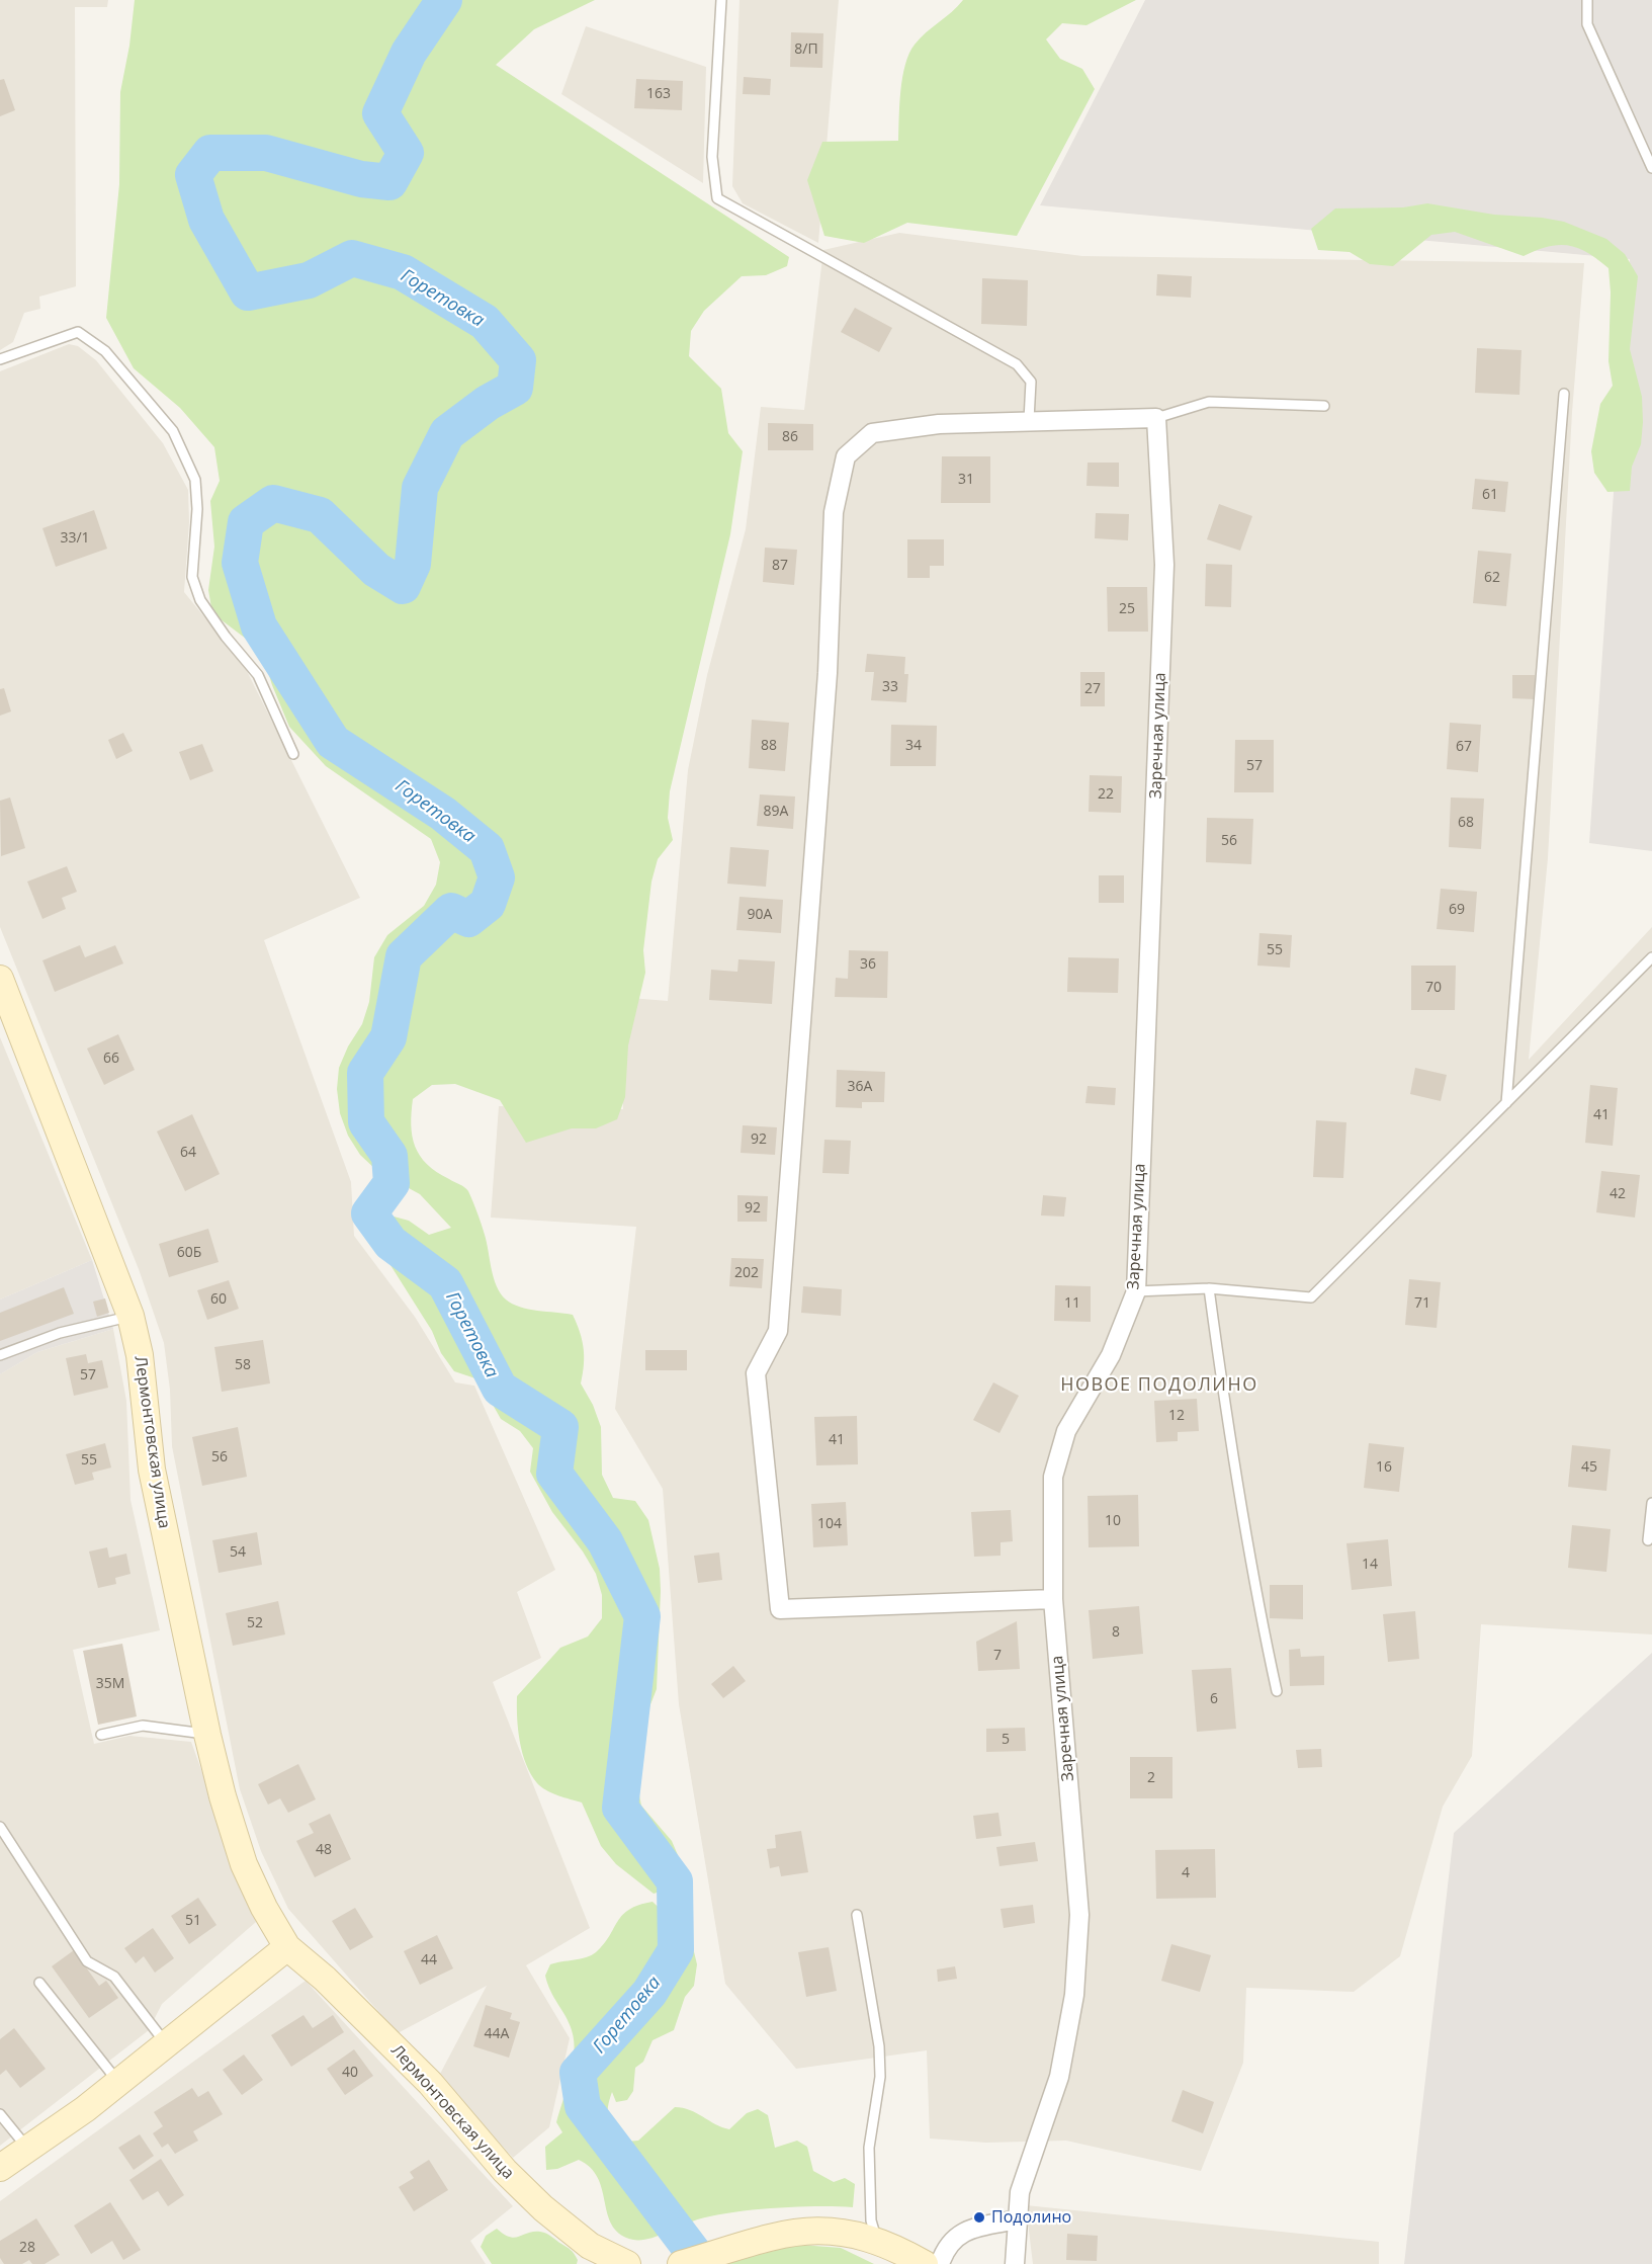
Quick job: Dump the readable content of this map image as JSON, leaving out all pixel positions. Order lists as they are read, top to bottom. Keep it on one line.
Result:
{"streets":{"street":["Заречная улица","Лермонтовская улица"]},"districts":["НОВОЕ ПОДОЛИНО"],"water":["Горетовка"],"places":["Подолино"],"house_numbers":["8/П","163","86","31","61","33/1","87","62","25","33","27","88","34","67","57","22","89А","68","56","69","90А","55","36","70","66","36А","41","92","64","42","92","60Б","202","60","11","71","58","57","12","41","56","55","16","45","10","104","54","14","52","8","7","35М","6","5","2","48","4","51","44","44А","40","28"]}
